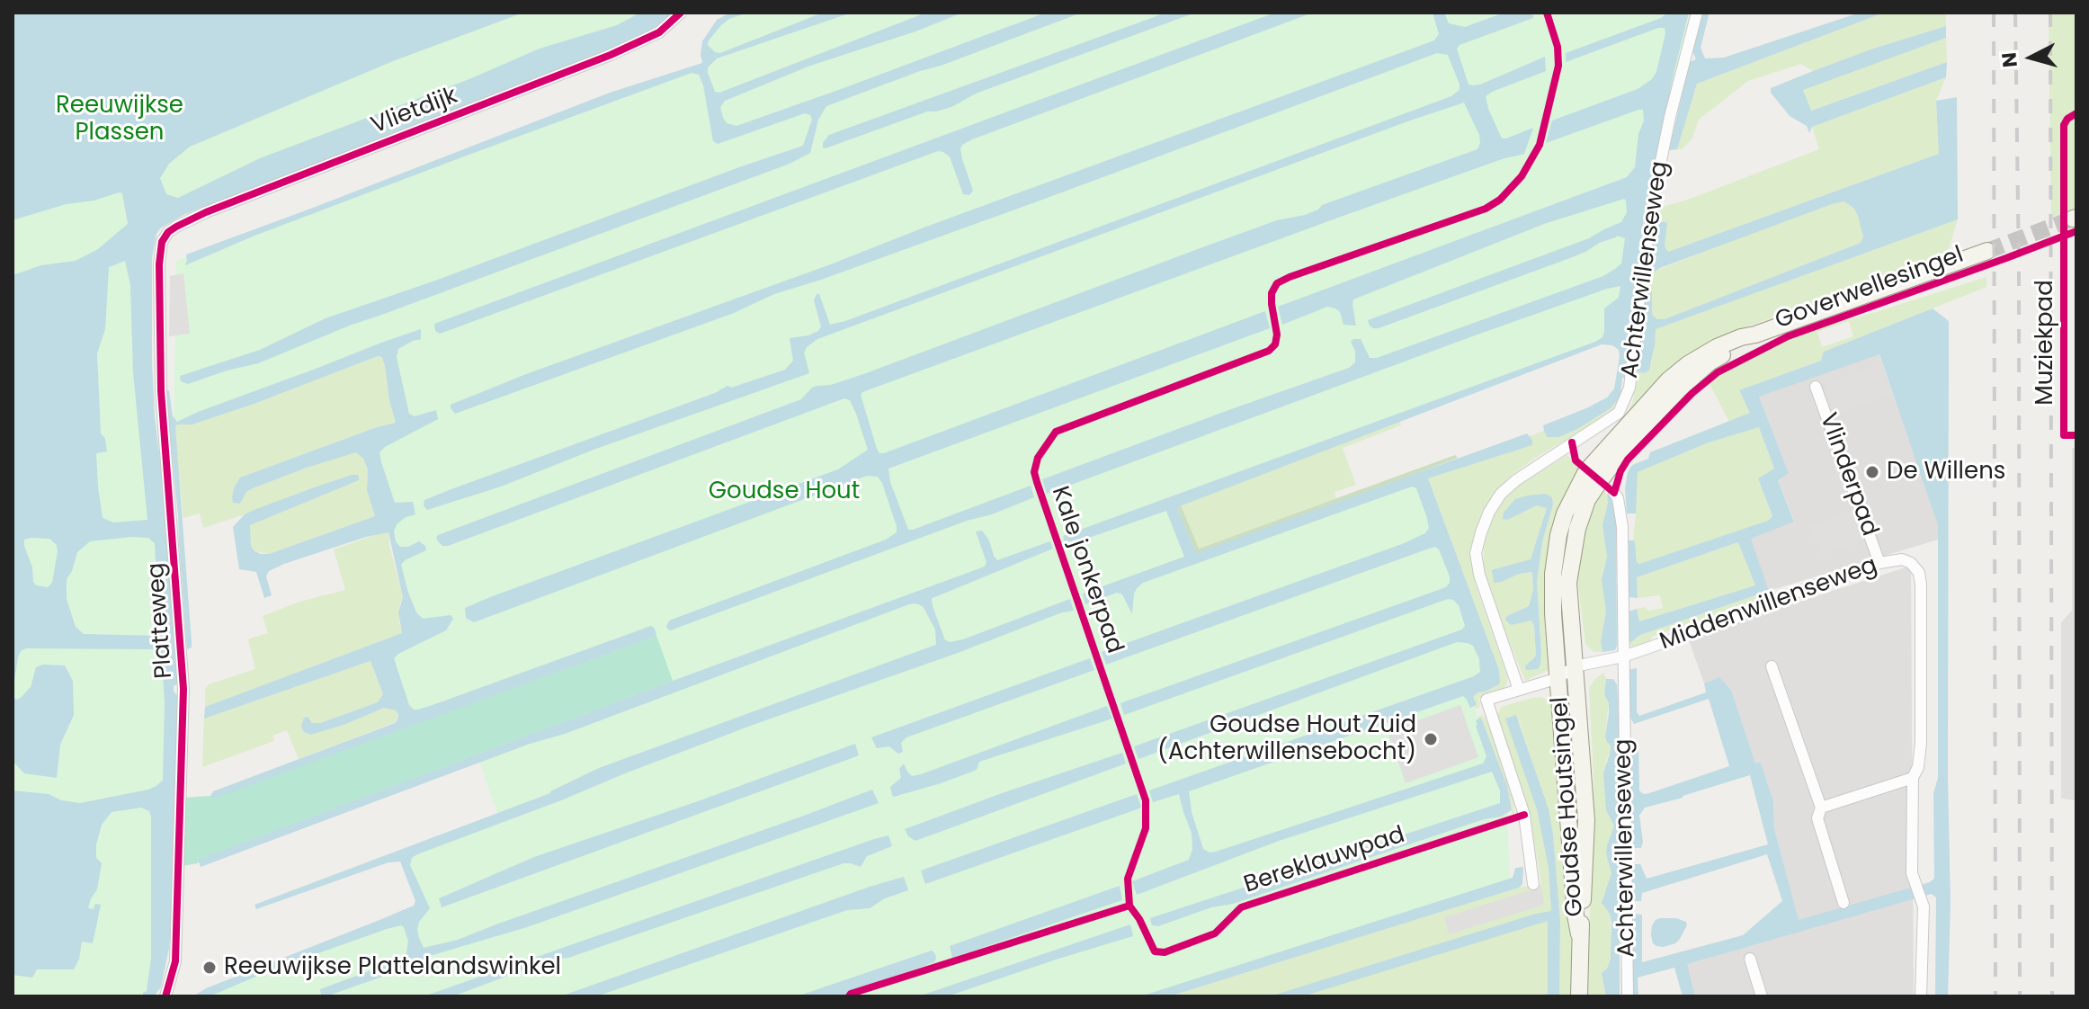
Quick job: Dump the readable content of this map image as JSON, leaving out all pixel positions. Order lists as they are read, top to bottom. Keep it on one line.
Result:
{"streets":{"main road":["Goverwellesingel","Goudse Houtsingel"],"street":["Vlietdijk","Achterwillenseweg","Vlinderpad","Middenwillenseweg","Platteweg"],"cycle path":["Muziekpad","Kale jonkerpad","Bereklauwpad"]},"crossings":[["Vlietdijk","Platteweg"],["Achterwillenseweg","Middenwillenseweg"],["Goverwellesingel","Goudse Houtsingel"],["Vlinderpad","Middenwillenseweg"]],"parks":["Reeuwijkse Plassen","Goudse Hout"],"places":["De Willens","Goudse Hout Zuid (Achterwillensebocht)","Reeuwijkse Plattelandswinkel"],"north":"left"}
